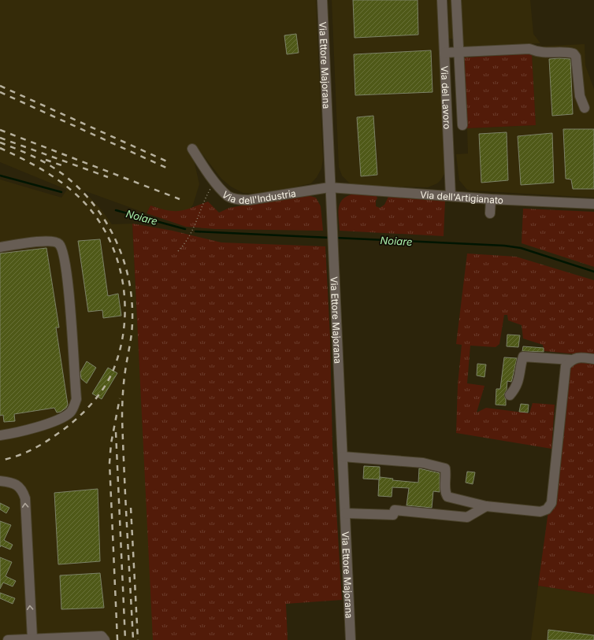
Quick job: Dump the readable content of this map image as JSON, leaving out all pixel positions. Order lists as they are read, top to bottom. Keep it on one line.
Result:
{"streets":{"street":["Via Ettore Majorana","Via del Lavoro","Via dell'Industria","Via dell'Artigianato"]},"crossings":[["Via Ettore Majorana","Via dell'Industria"],["Via Ettore Majorana","Via dell'Artigianato"],["Via del Lavoro","Via dell'Artigianato"],["Via dell'Industria","Via dell'Artigianato"]],"water":["Noiare"]}
